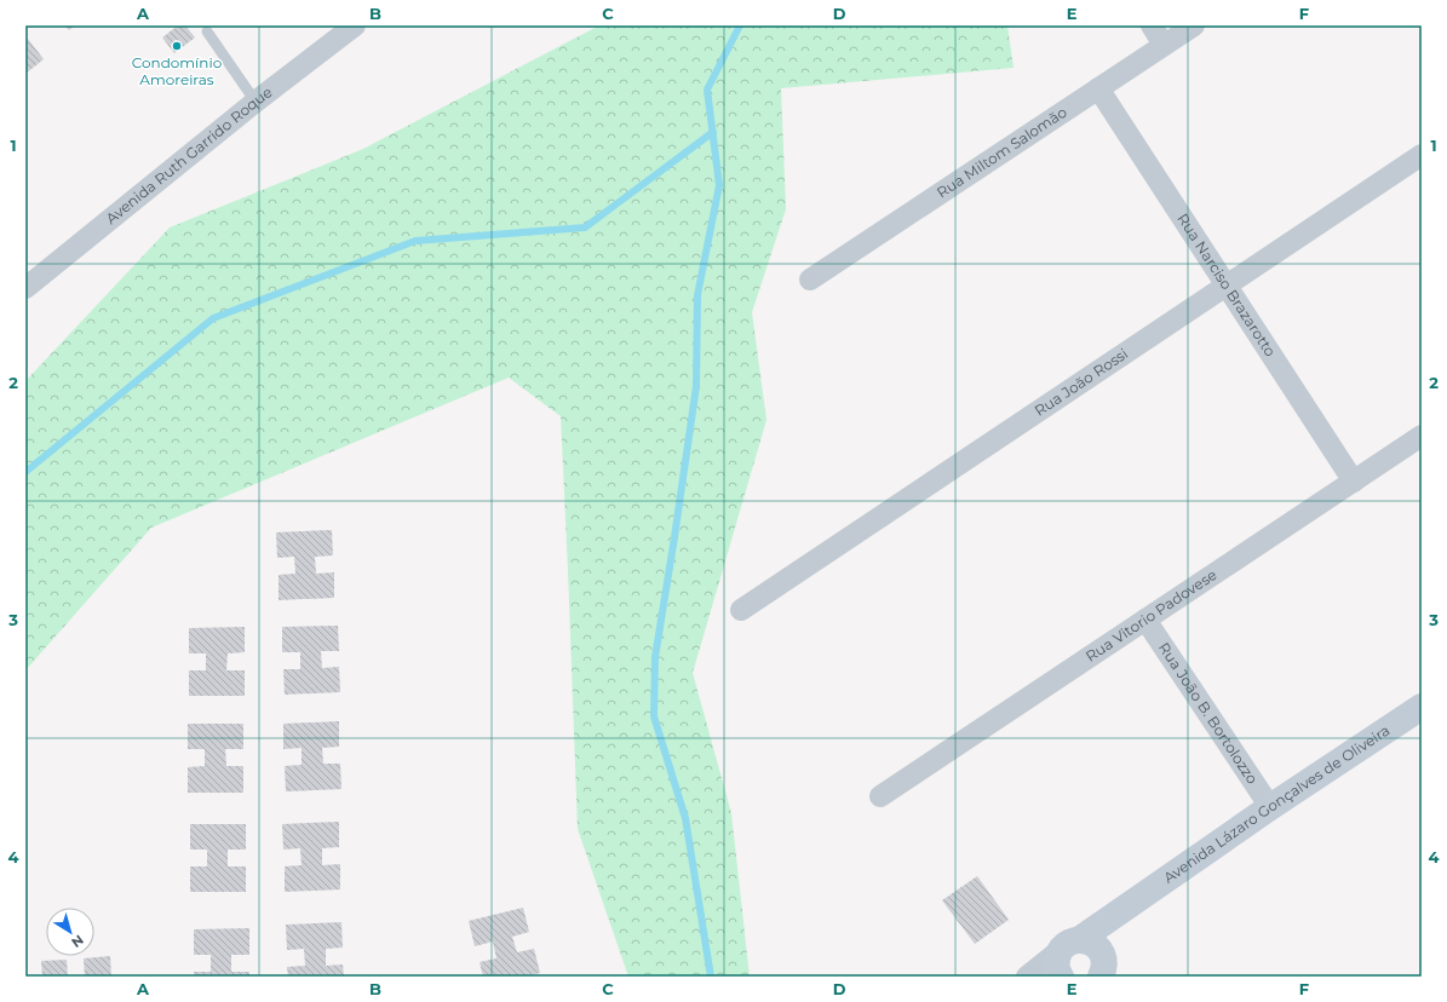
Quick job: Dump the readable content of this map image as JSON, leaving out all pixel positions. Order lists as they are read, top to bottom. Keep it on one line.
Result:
{"streets":{"street":["Rua Miltom Salomão","Avenida Ruth Garrido Roque","Rua Narciso Brazarotto","Rua João Rossi","Rua Vitorio Padovese","Rua João B. Bortolozzo","Avenida Lázaro Gonçalves de Oliveira"]},"crossings":[["Rua Miltom Salomão","Rua Narciso Brazarotto"],["Rua Narciso Brazarotto","Rua João Rossi"],["Rua Narciso Brazarotto","Rua Vitorio Padovese"],["Rua Vitorio Padovese","Rua João B. Bortolozzo"],["Rua João B. Bortolozzo","Avenida Lázaro Gonçalves de Oliveira"]],"places":["Condomínio Amoreiras"],"north":"bottom right","grid":{"columns":["A","B","C","D","E","F"],"rows":["1","2","3","4"]}}
